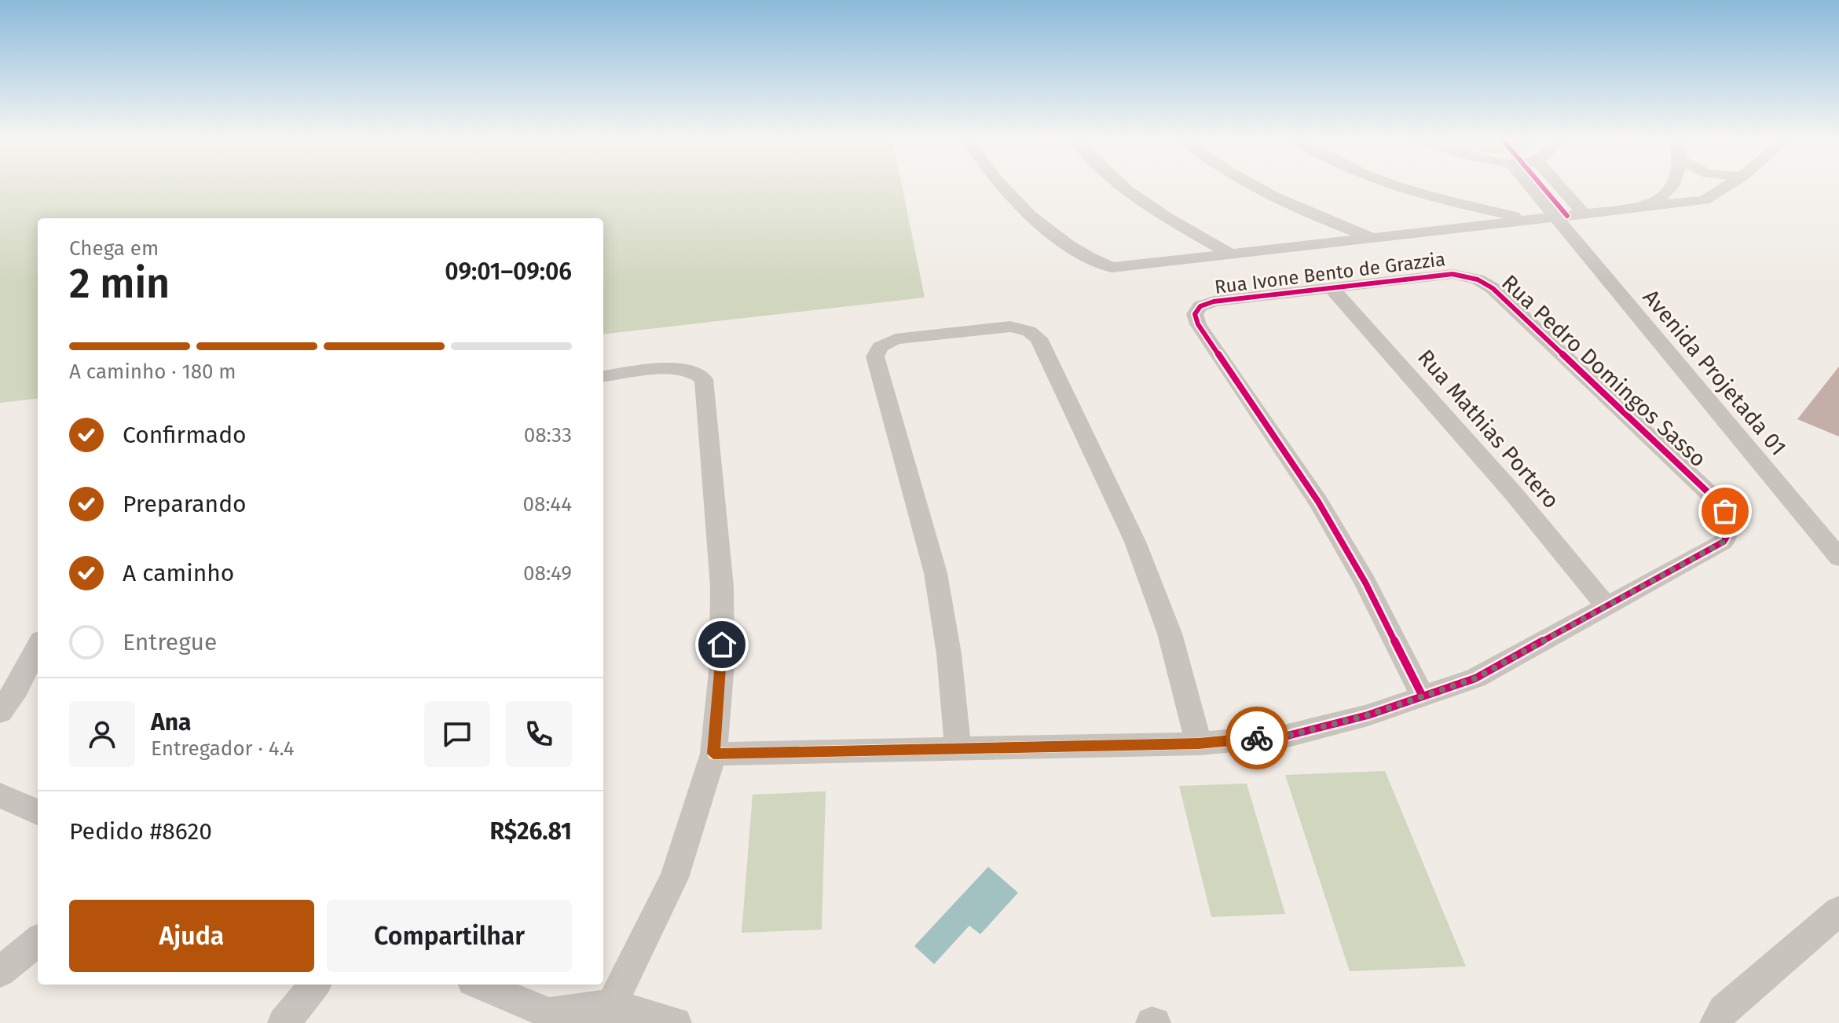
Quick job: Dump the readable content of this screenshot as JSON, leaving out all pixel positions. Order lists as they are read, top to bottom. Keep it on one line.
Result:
{"streets":{"street":["Rua Ivone Bento de Grazzia","Rua Pedro Domingos Sasso","Avenida Projetada 01","Rua Mathias Portero"]},"crossings":[["Rua Ivone Bento de Grazzia","Rua Pedro Domingos Sasso"],["Rua Ivone Bento de Grazzia","Rua Mathias Portero"],["Rua Pedro Domingos Sasso","Rua Mathias Portero"]],"page":{"heading":["2 min","Chega em","09:01–09:06"],"panel":["Ana","Entregador · 4.4","Pedido #8620","R$26.81"],"bar":"A caminho · 180 m","list":[["Confirmado","08:33"],["Preparando","08:44"],["A caminho","08:49"],"Entregue"],"buttons":["Ajuda","Compartilhar"]}}
